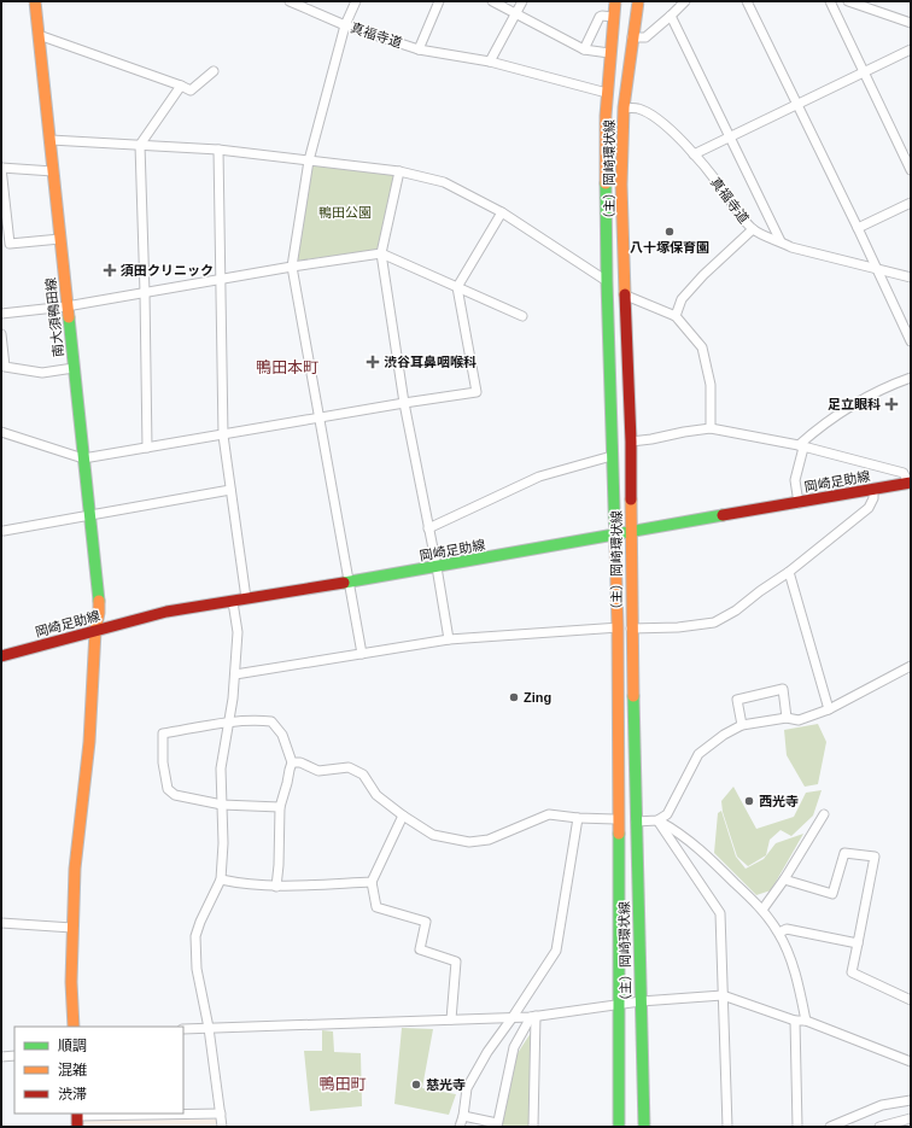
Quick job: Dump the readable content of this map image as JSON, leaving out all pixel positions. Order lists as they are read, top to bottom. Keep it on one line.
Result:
{"streets":{"main road":["（主）岡崎環状線","南大須鴨田線","岡崎足助線"],"street":["真福寺道"]},"crossings":[["真福寺道","（主）岡崎環状線"],["（主）岡崎環状線","岡崎足助線"],["南大須鴨田線","岡崎足助線"]],"districts":["鴨田本町","鴨田町"],"parks":["鴨田公園"],"places":{"other":["八十塚保育園","Zing","西光寺","慈光寺"],"health":["須田クリニック","渋谷耳鼻咽喉科","足立眼科"]},"legend":["順調","混雑","渋滞"]}
